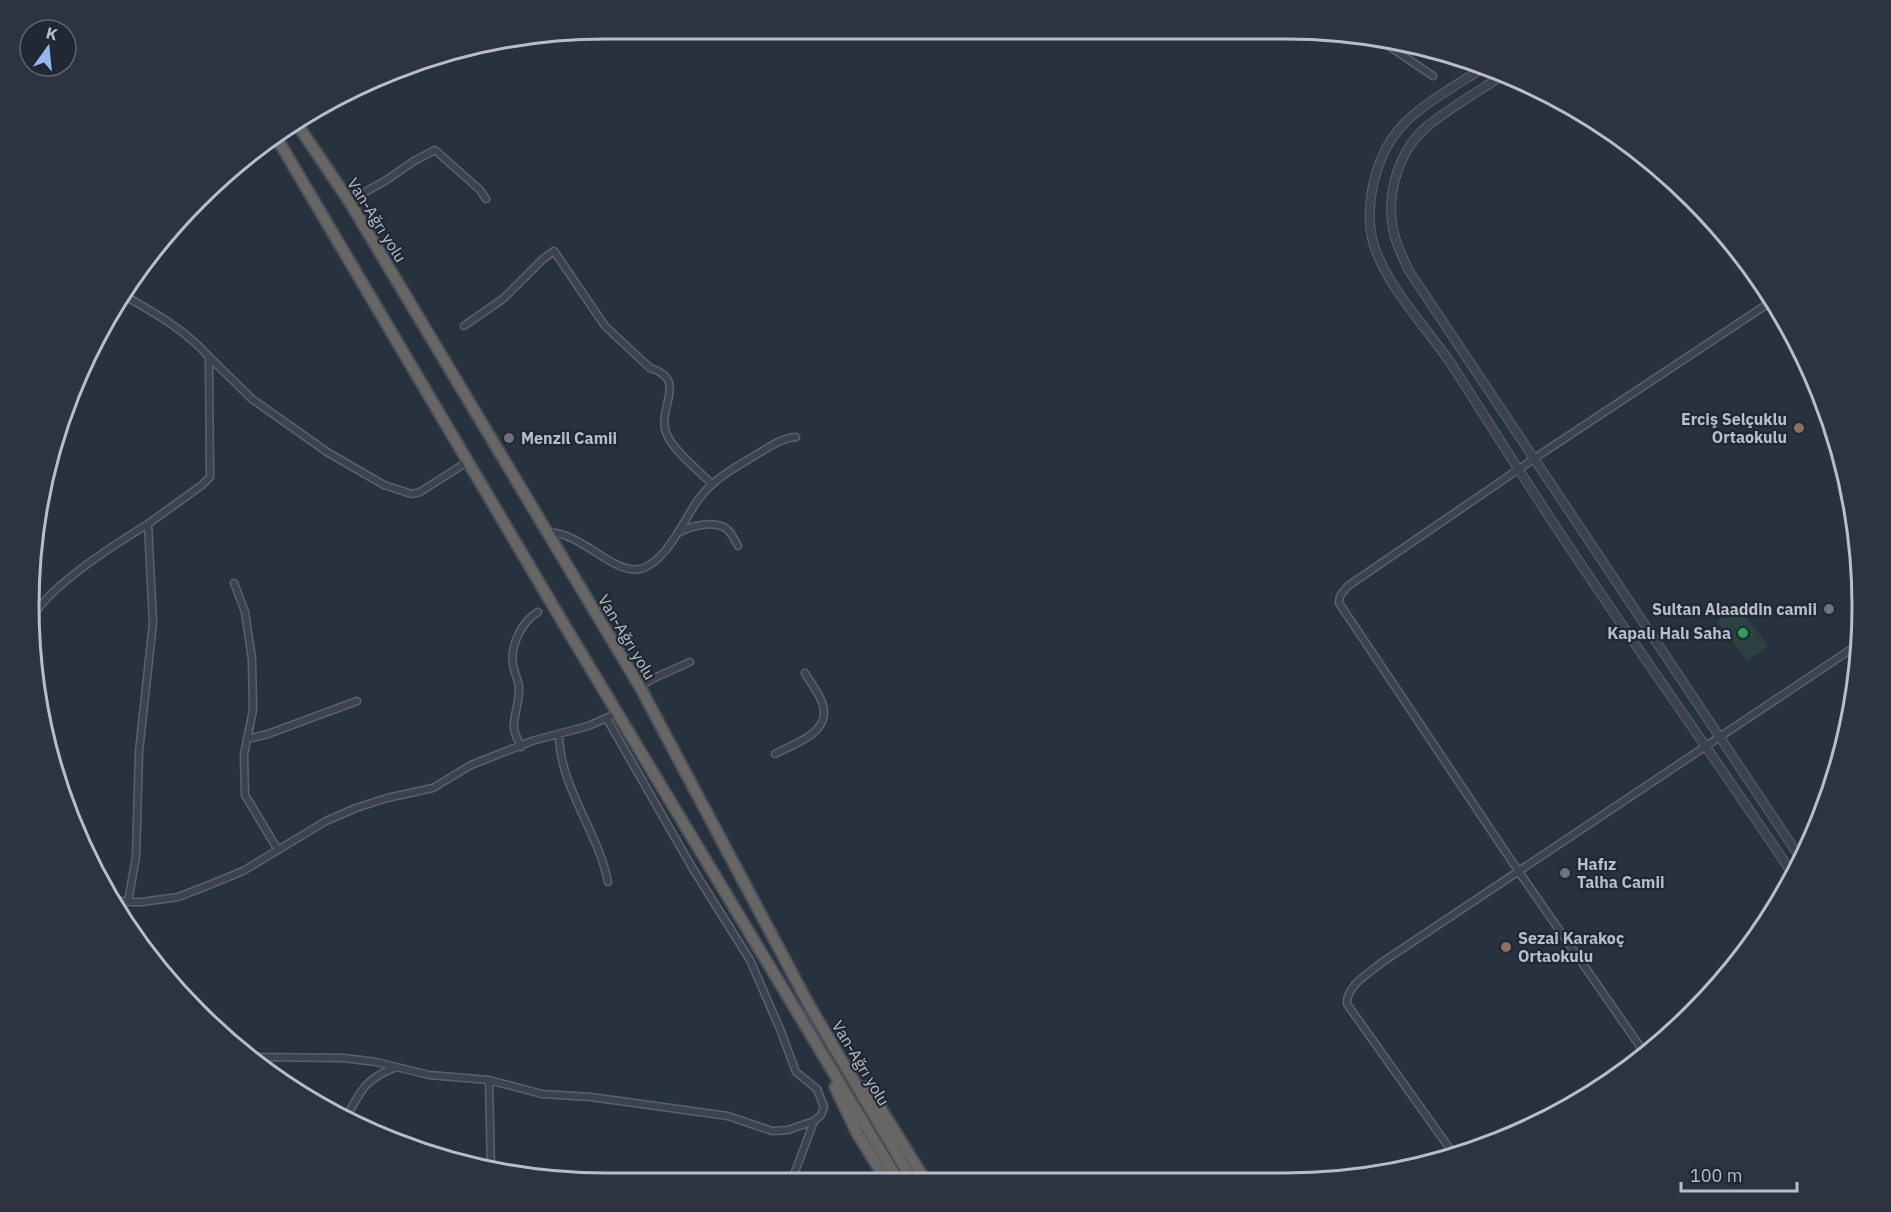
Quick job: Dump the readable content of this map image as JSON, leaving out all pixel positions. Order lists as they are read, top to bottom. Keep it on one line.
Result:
{"streets":{"highway":["Van-Ağrı yolu"]},"places":["Erciş Selçuklu Ortaokulu","Menzil Camii","Sultan Alaaddin camii","Kapalı Halı Saha","Hafız Talha Camii","Sezai Karakoç Ortaokulu"],"scale_bar":"100 m","north":"top"}
